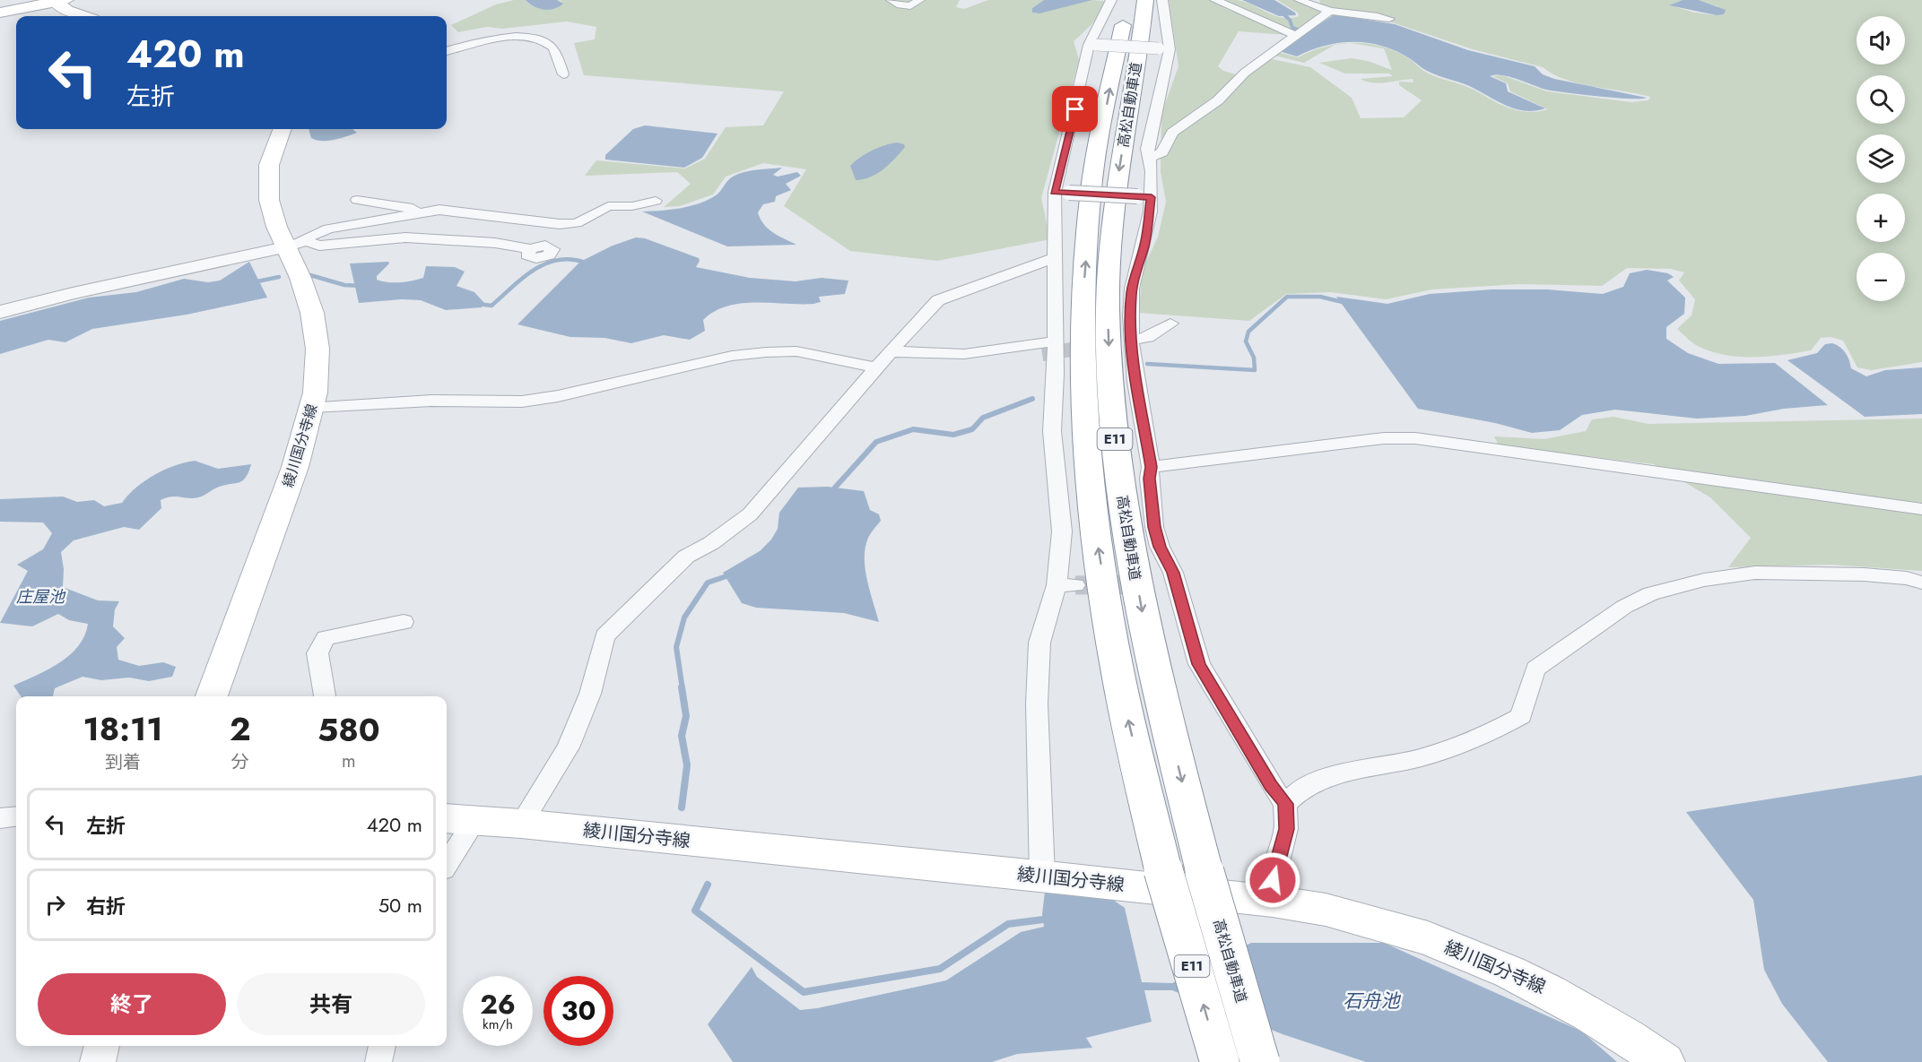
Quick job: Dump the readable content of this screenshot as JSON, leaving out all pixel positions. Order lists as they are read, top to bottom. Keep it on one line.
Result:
{"streets":{"main road":["高松自動車道","E11","綾川国分寺線"]},"water":["庄屋池","石舟池"],"page":{"map_buttons":["+","−"],"turn":["420 m","左折"],"eta":["18:11","到着","2","分","580","m"],"list":[{"name":"左折","value":"420 m"},{"name":"右折","value":"50 m"}],"buttons":["終了","共有"],"speed":"26 km/h","limit":"30"}}
